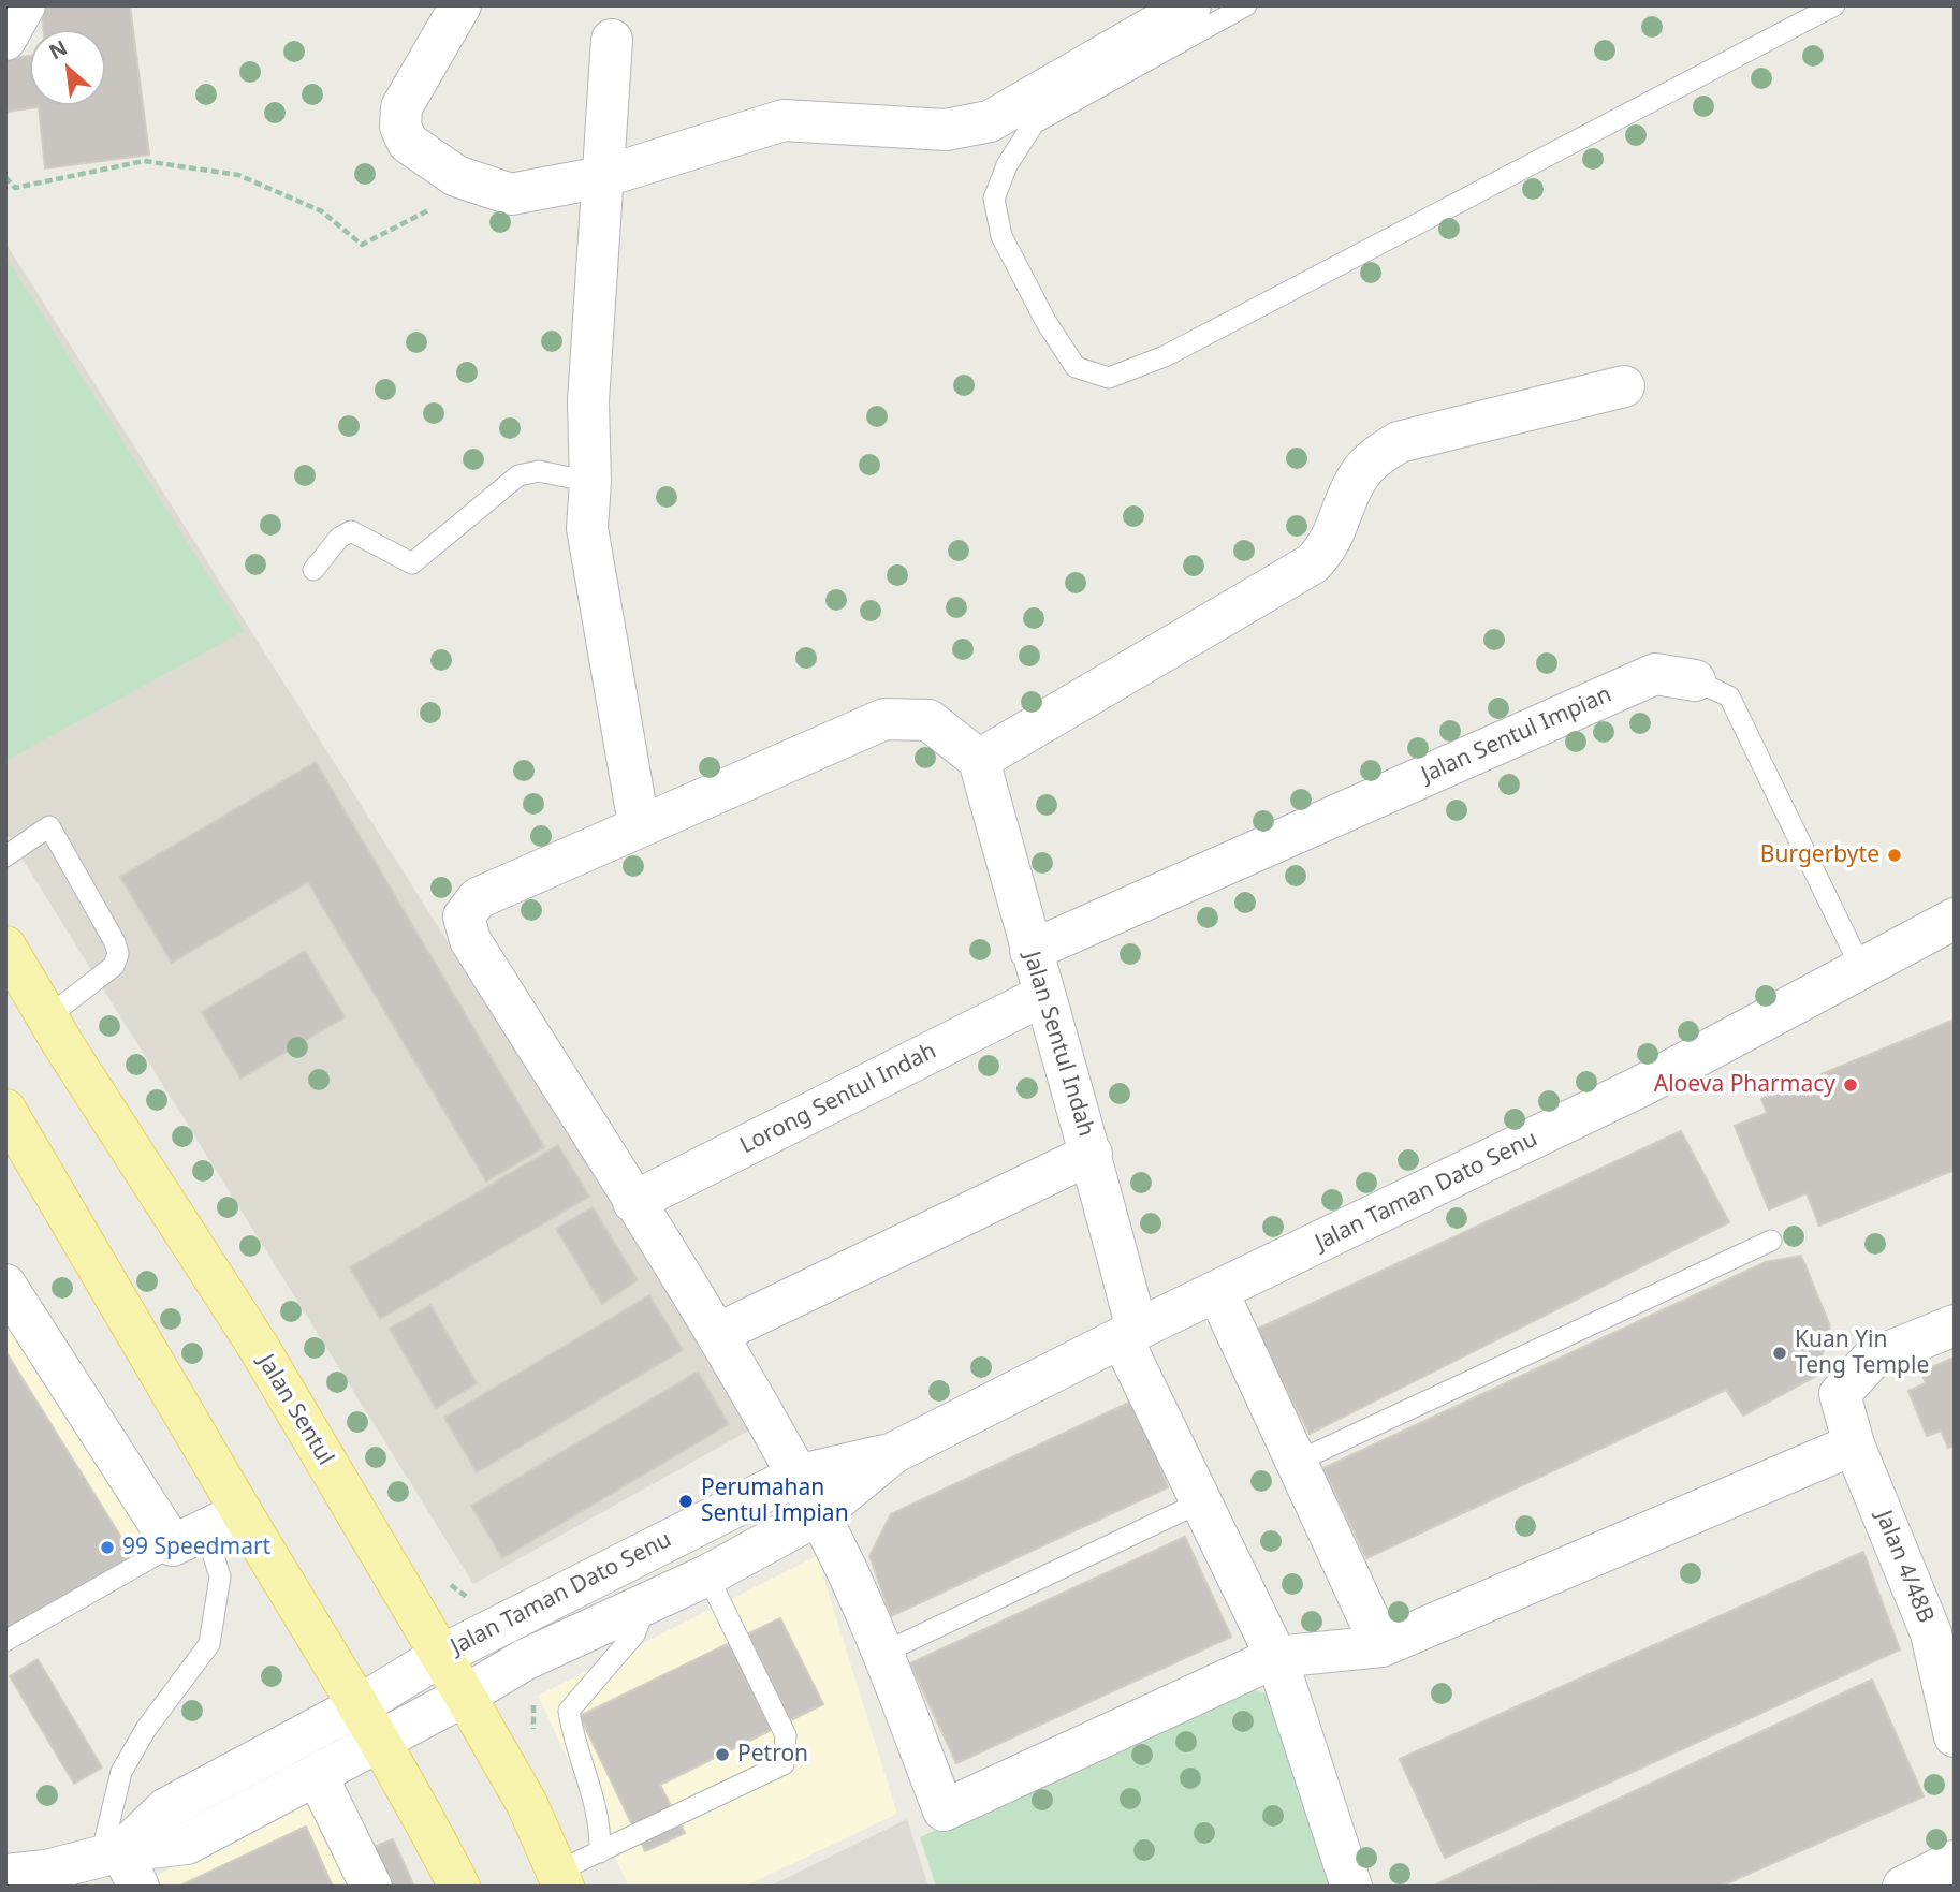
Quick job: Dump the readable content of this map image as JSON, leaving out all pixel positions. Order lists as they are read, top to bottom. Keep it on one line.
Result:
{"streets":{"main road":["Jalan Sentul"],"street":["Jalan Sentul Impian","Jalan Sentul Indah","Lorong Sentul Indah","Jalan Taman Dato Senu","Jalan 4/48B"]},"crossings":[["Jalan Sentul Impian","Jalan Sentul Indah"],["Jalan Sentul Impian","Jalan Taman Dato Senu"],["Jalan Sentul Indah","Lorong Sentul Indah"],["Jalan Sentul Indah","Jalan Taman Dato Senu"],["Jalan Taman Dato Senu","Jalan Sentul"]],"places":["Burgerbyte","Aloeva Pharmacy","Kuan Yin Teng Temple","Perumahan Sentul Impian","99 Speedmart","Petron"],"north":"top left"}
